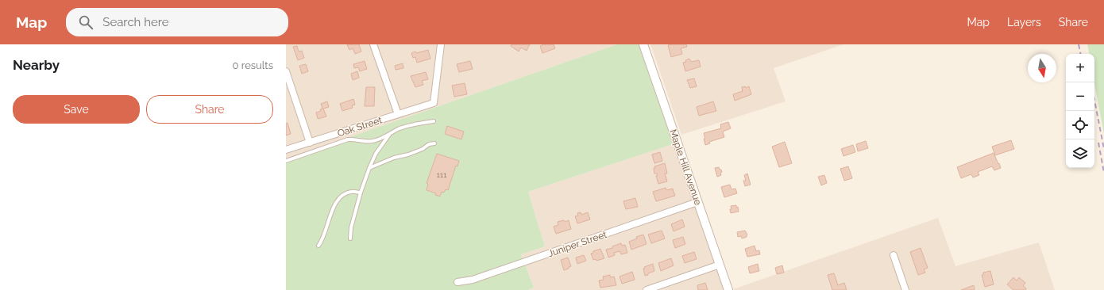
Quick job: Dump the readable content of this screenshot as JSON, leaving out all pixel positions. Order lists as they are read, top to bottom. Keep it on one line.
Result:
{"streets":{"street":["Oak Street","Maple Hill Avenue","Juniper Street"]},"crossings":[["Maple Hill Avenue","Juniper Street"]],"house_numbers":["111"],"north":"bottom","page":{"header":"Map","search":"Search here","nav":["Map","Layers","Share"],"heading":["Nearby","0 results"],"map_buttons":["+","−"],"buttons":["Save","Share"]}}
